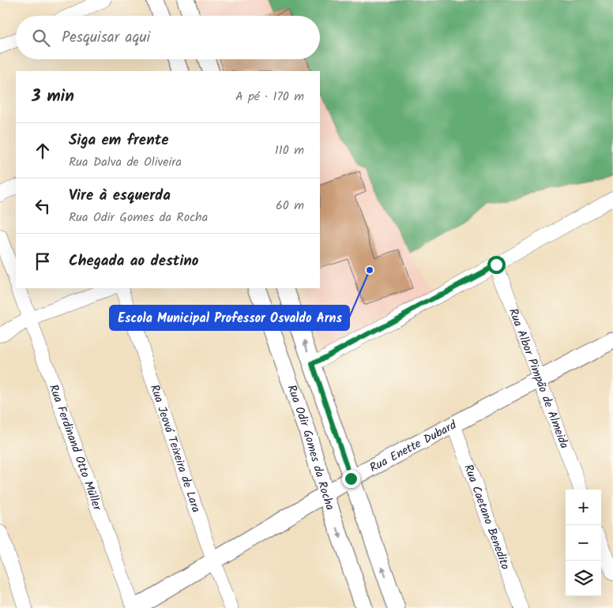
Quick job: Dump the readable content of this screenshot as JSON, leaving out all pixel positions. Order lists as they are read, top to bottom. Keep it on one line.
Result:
{"streets":{"street":["Rua Albor Pimpão de Almeida","Rua Enette Dubard","Rua Ferdinand Otto Müller","Rua Jeová Teixeira de Lara","Rua Odir Gomes da Rocha","Rua Caetano Benedito"]},"crossings":[["Rua Albor Pimpão de Almeida","Rua Enette Dubard"],["Rua Enette Dubard","Rua Ferdinand Otto Müller"],["Rua Enette Dubard","Rua Jeová Teixeira de Lara"],["Rua Enette Dubard","Rua Odir Gomes da Rocha"],["Rua Enette Dubard","Rua Caetano Benedito"]],"places":["Escola Municipal Professor Osvaldo Arns"],"page":{"search":"Pesquisar aqui","heading":["3 min","A pé · 170 m"],"list":[["Siga em frente","Rua Dalva de Oliveira","110 m"],["Vire à esquerda","Rua Odir Gomes da Rocha","60 m"],"Chegada ao destino"],"map_buttons":["+","−"]}}
